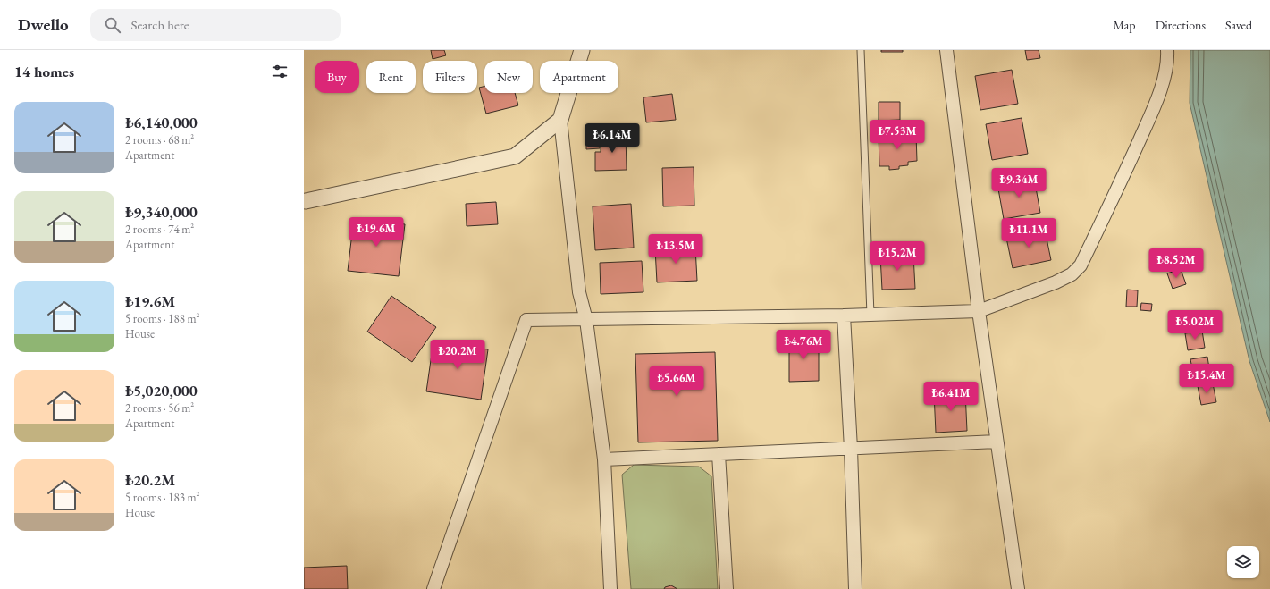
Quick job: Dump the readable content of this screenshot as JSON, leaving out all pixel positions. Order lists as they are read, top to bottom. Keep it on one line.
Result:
{"page":{"header":"Dwello","search":"Search here","nav":["Map","Directions","Saved"],"heading":"14 homes","chip":["Buy","Rent","Filters","New","Apartment"],"list":[{"name":"₺6,140,000","note":"2 rooms · 68 m² · Apartment"},{"name":"₺9,340,000","note":"2 rooms · 74 m² · Apartment"},{"name":"₺19.6M","note":"5 rooms · 188 m² · House"},{"name":"₺5,020,000","note":"2 rooms · 56 m² · Apartment"},{"name":"₺20.2M","note":"5 rooms · 183 m² · House"}],"price":["₺7.53M","₺6.14M","₺9.34M","₺19.6M","₺11.1M","₺13.5M","₺15.2M","₺8.52M","₺5.02M","₺4.76M","₺20.2M","₺15.4M","₺5.66M","₺6.41M"]}}
